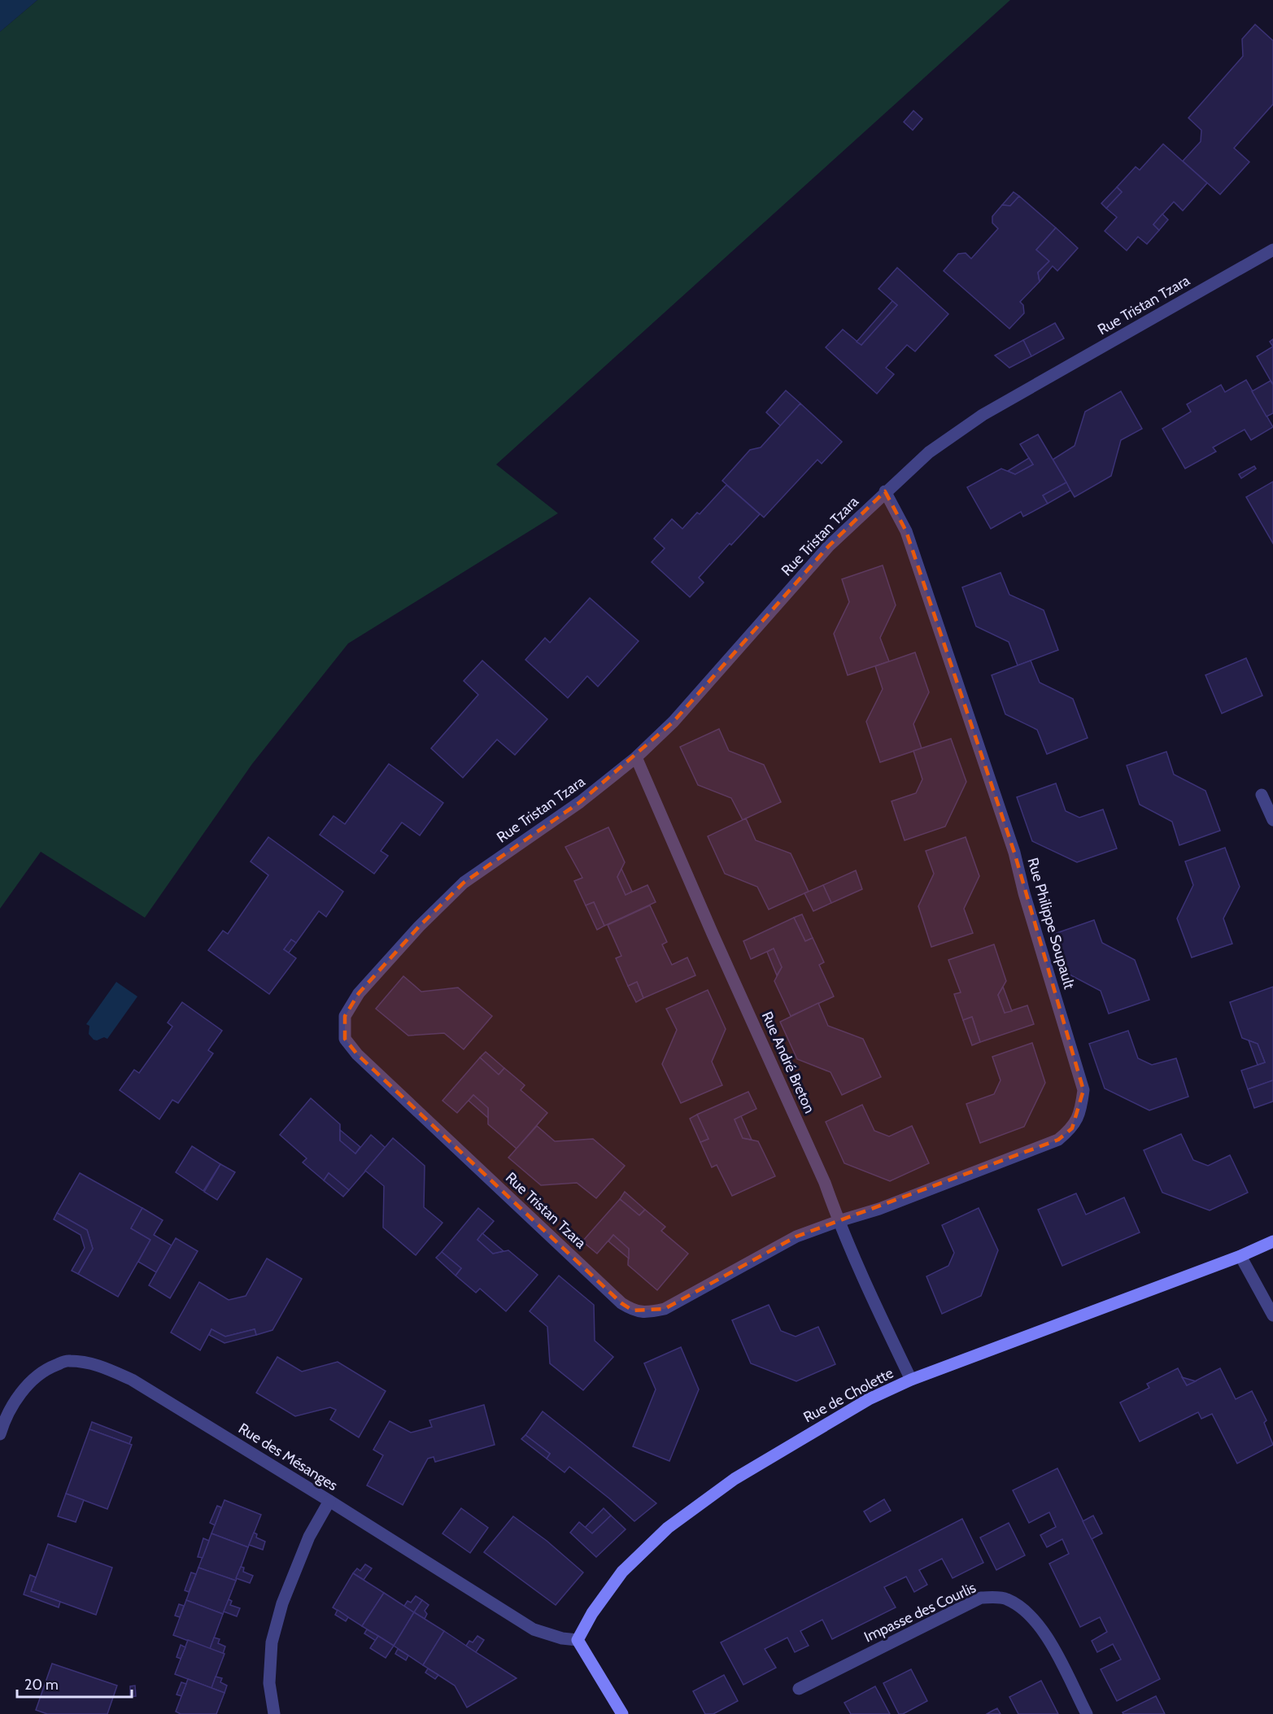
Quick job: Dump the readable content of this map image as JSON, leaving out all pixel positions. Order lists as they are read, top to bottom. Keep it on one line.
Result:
{"streets":{"street":["Rue Tristan Tzara","Rue Philippe Soupault","Rue André Breton","Rue de Cholette","Rue des Mésanges","Impasse des Courlis"]},"crossings":[["Rue Tristan Tzara","Rue Philippe Soupault"],["Rue Tristan Tzara","Rue André Breton"],["Rue Philippe Soupault","Rue André Breton"],["Rue André Breton","Rue de Cholette"],["Rue de Cholette","Rue des Mésanges"]],"scale_bar":"20 m"}
